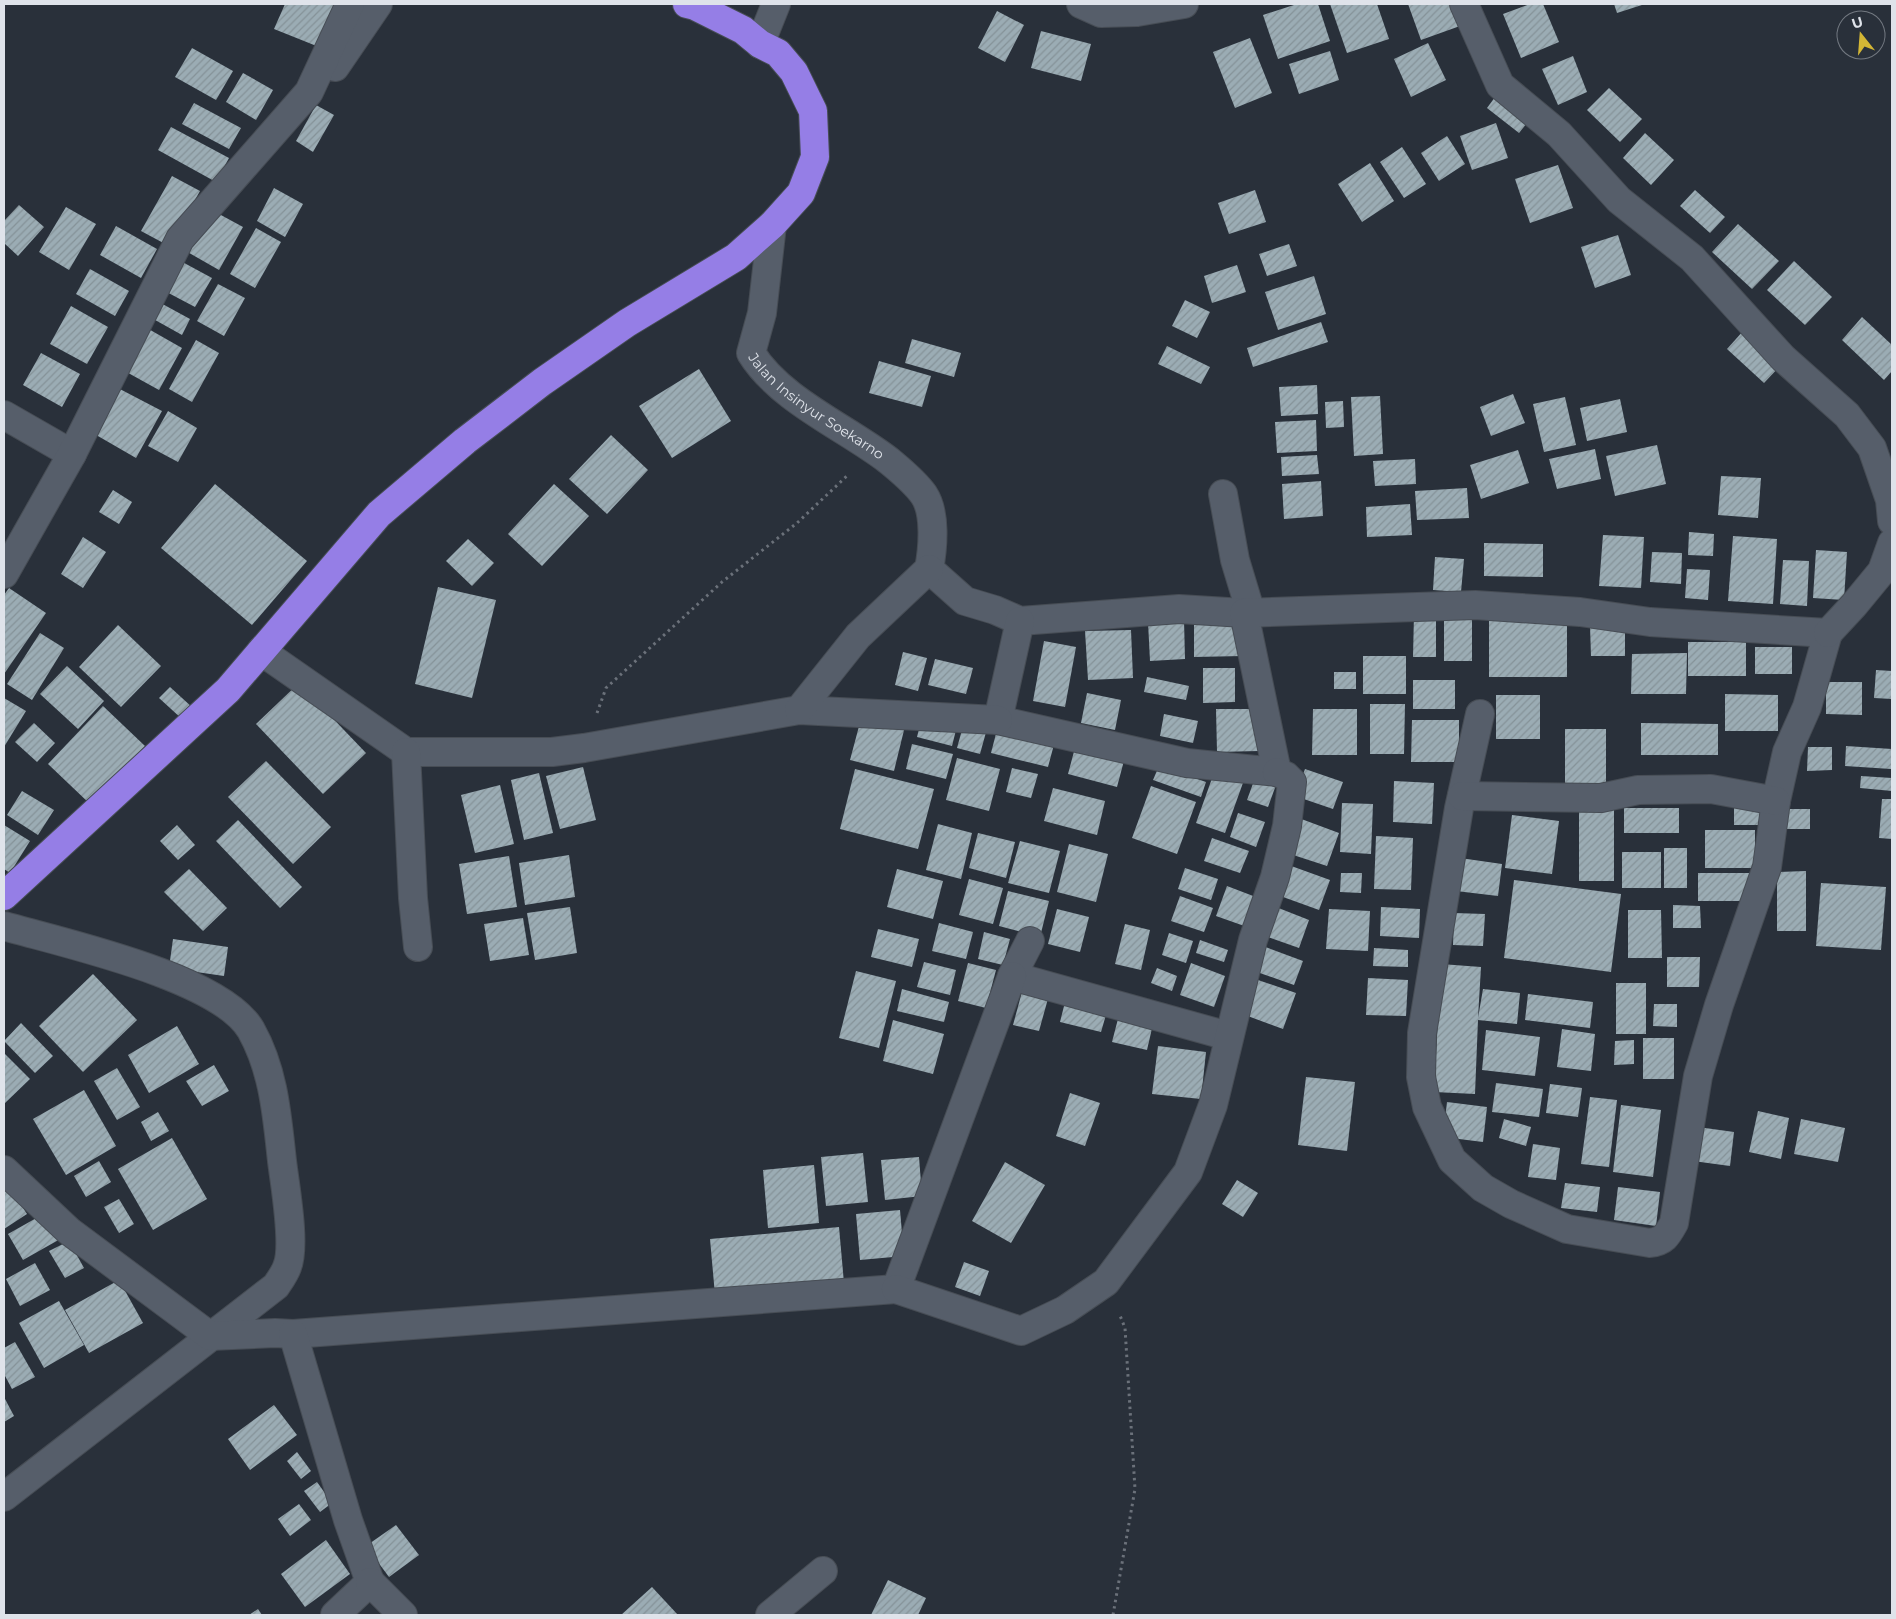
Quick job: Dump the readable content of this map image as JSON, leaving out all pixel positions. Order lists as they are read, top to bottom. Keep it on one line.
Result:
{"streets":{"street":["Jalan Insinyur Soekarno"]},"north":"top"}
